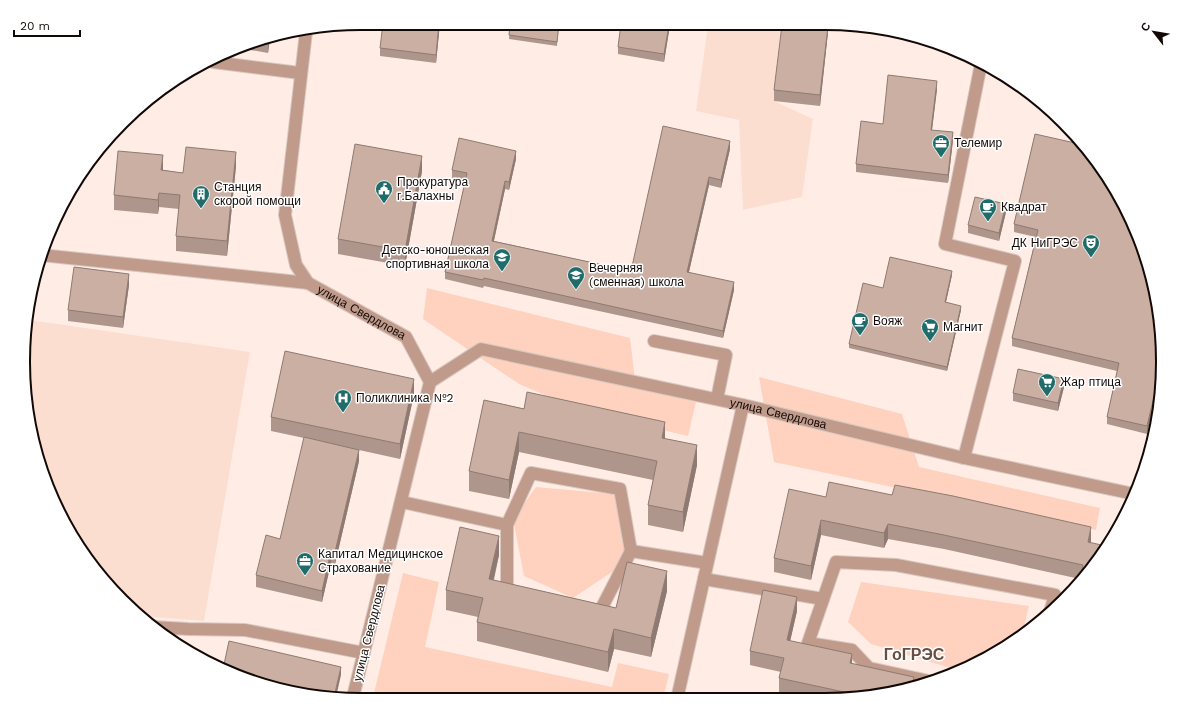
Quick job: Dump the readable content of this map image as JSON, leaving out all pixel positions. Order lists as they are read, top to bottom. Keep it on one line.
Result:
{"streets":{"street":["улица Свердлова"]},"districts":["ГоГРЭС"],"places":{"office":["Телемир","Капитал Медицинское Страхование"],"public building":["Прокуратура г.Балахны"],"building":["Станция скорой помощи"],"cafe":["Квадрат","Вояж"],"theatre":["ДК НиГРЭС"],"school or university":["Детско-юношеская спортивная школа","Вечерняя (сменная) школа"],"supermarket":["Магнит","Жар птица"],"hospital":["Поликлиника №2"]},"scale_bar":"20 m","north":"top left"}
